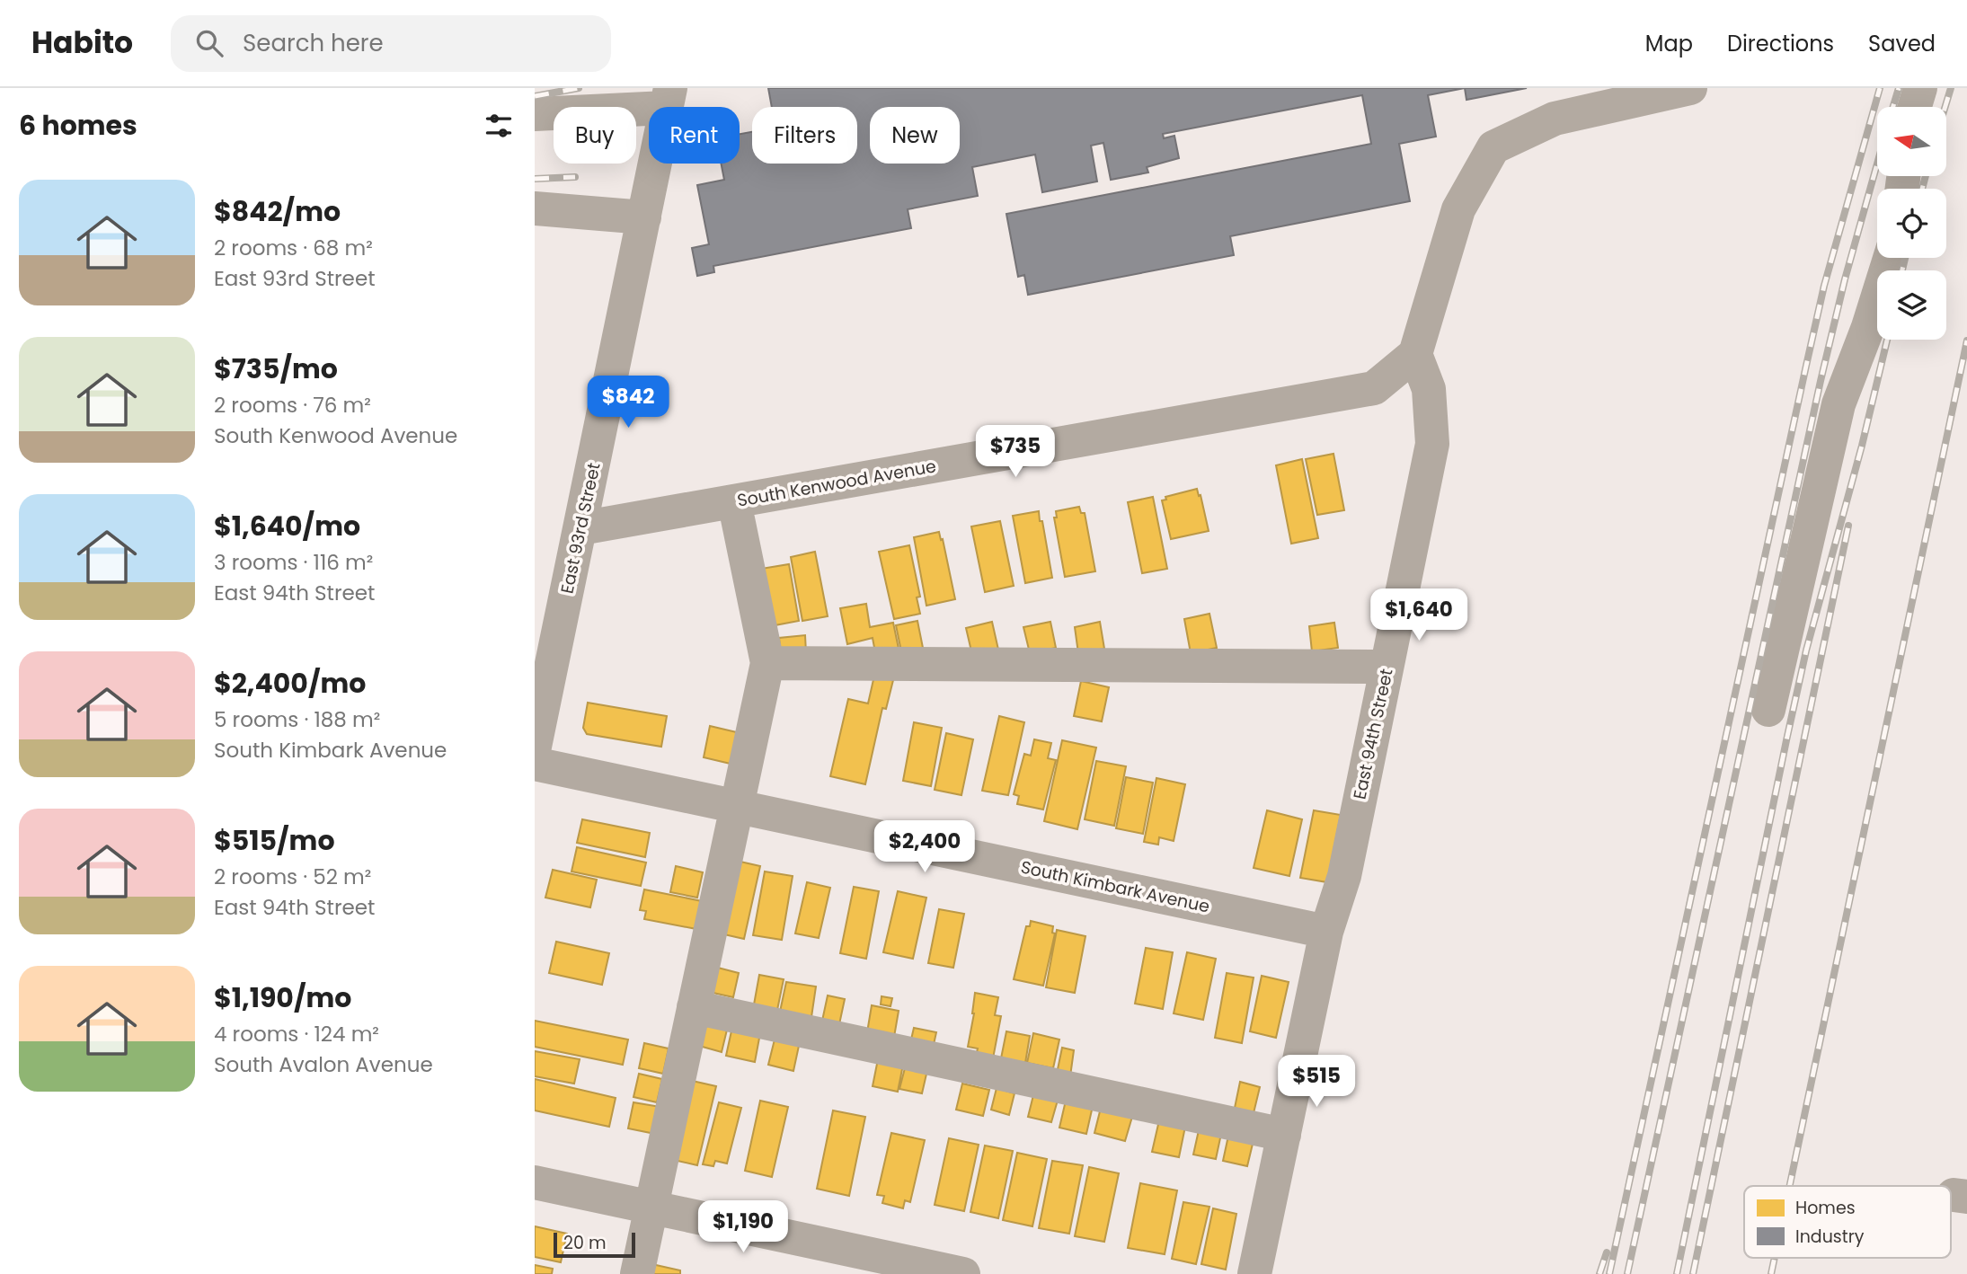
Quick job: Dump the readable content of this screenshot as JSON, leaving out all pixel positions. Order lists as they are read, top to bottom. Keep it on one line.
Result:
{"streets":{"street":["South Kenwood Avenue","East 93rd Street","East 94th Street","South Kimbark Avenue"]},"crossings":[["South Kenwood Avenue","East 93rd Street"],["South Kenwood Avenue","East 94th Street"],["East 94th Street","South Kimbark Avenue"]],"legend":["Homes","Industry"],"scale_bar":"20 m","north":"left","page":{"header":"Habito","search":"Search here","nav":["Map","Directions","Saved"],"heading":"6 homes","chip":["Buy","Rent","Filters","New"],"list":[{"name":"$842/mo","note":"2 rooms · 68 m² · East 93rd Street"},{"name":"$735/mo","note":"2 rooms · 76 m² · South Kenwood Avenue"},{"name":"$1,640/mo","note":"3 rooms · 116 m² · East 94th Street"},{"name":"$2,400/mo","note":"5 rooms · 188 m² · South Kimbark Avenue"},{"name":"$515/mo","note":"2 rooms · 52 m² · East 94th Street"},{"name":"$1,190/mo","note":"4 rooms · 124 m² · South Avalon Avenue"}],"price":["$842","$735","$1,640","$2,400","$515","$1,190"],"scale":"20 m"}}
